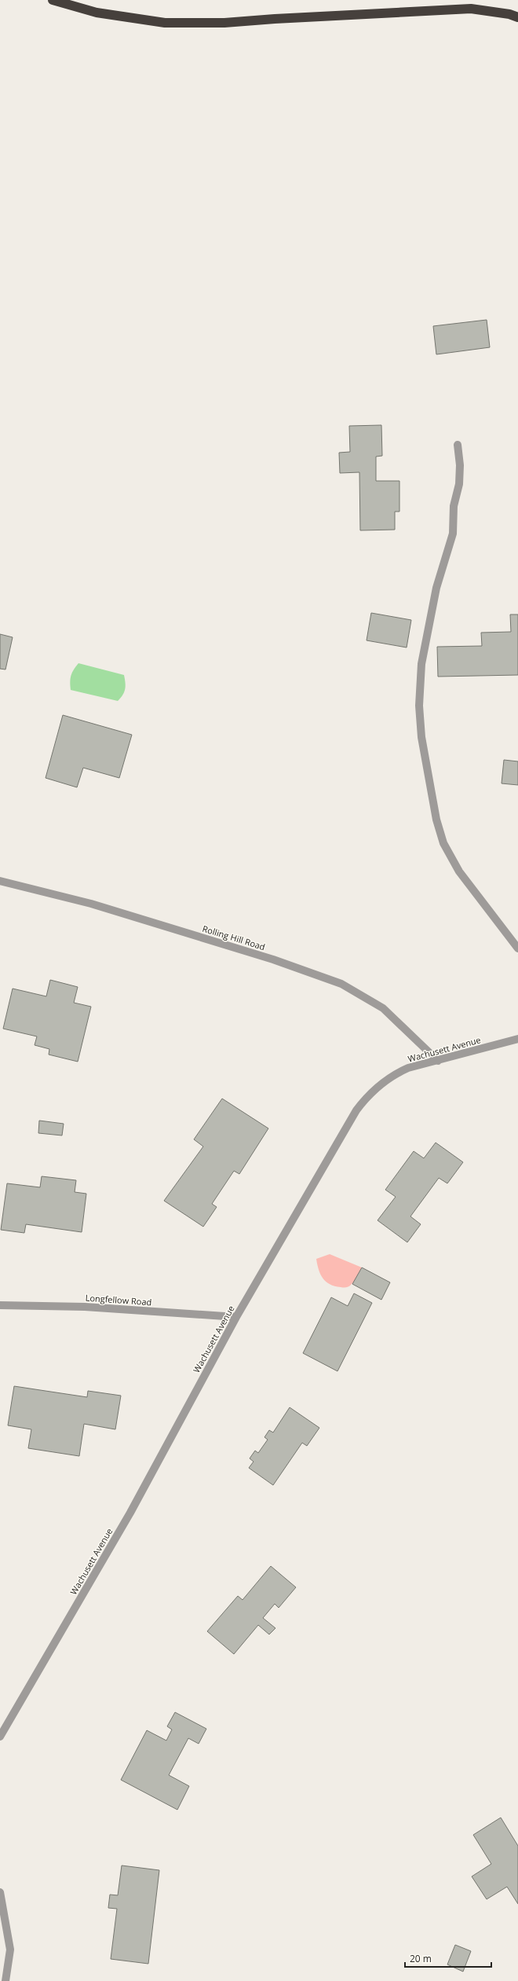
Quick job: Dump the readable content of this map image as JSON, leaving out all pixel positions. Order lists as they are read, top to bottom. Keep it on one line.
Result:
{"streets":{"street":["Rolling Hill Road","Wachusett Avenue","Longfellow Road"]},"crossings":[["Rolling Hill Road","Wachusett Avenue"],["Wachusett Avenue","Longfellow Road"]],"scale_bar":"20 m"}
